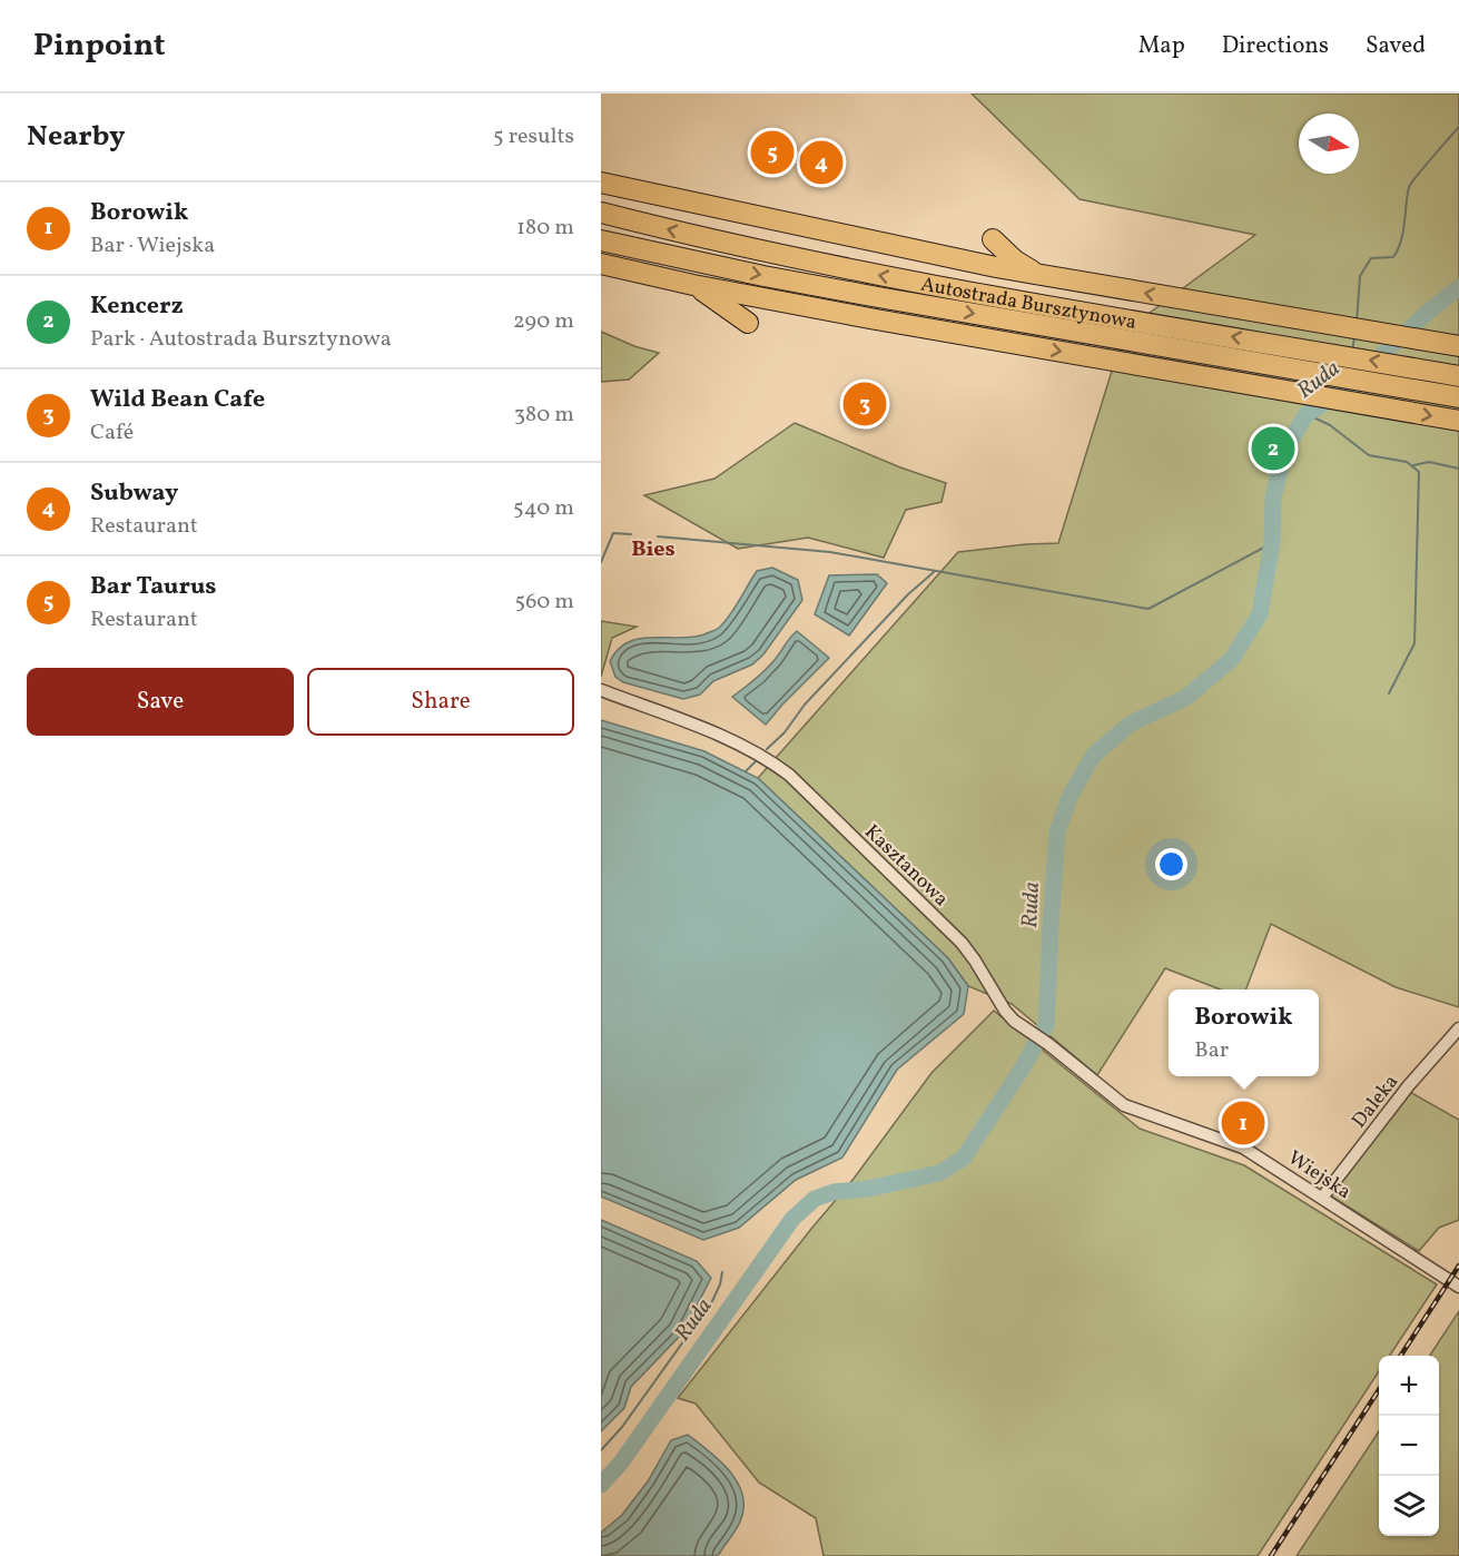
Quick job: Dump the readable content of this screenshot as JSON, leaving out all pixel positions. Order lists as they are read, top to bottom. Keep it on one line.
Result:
{"streets":{"highway":["Autostrada Bursztynowa"],"street":["Kasztanowa","Daleka","Wiejska"]},"crossings":[["Kasztanowa","Wiejska"],["Daleka","Wiejska"]],"districts":["Bies"],"water":["Ruda"],"north":"right","page":{"header":"Pinpoint","nav":["Map","Directions","Saved"],"heading":["Nearby","5 results"],"pins":["5","4","3","2","1"],"list":[{"mark":"1","name":"Borowik","note":"Bar · Wiejska","value":"180 m"},{"mark":"2","name":"Kencerz","note":"Park · Autostrada Bursztynowa","value":"290 m"},{"mark":"3","name":"Wild Bean Cafe","note":"Café","value":"380 m"},{"mark":"4","name":"Subway","note":"Restaurant","value":"540 m"},{"mark":"5","name":"Bar Taurus","note":"Restaurant","value":"560 m"}],"buttons":["Save","Share"],"popup":["Borowik","Bar"],"map_buttons":["+","−"]}}
